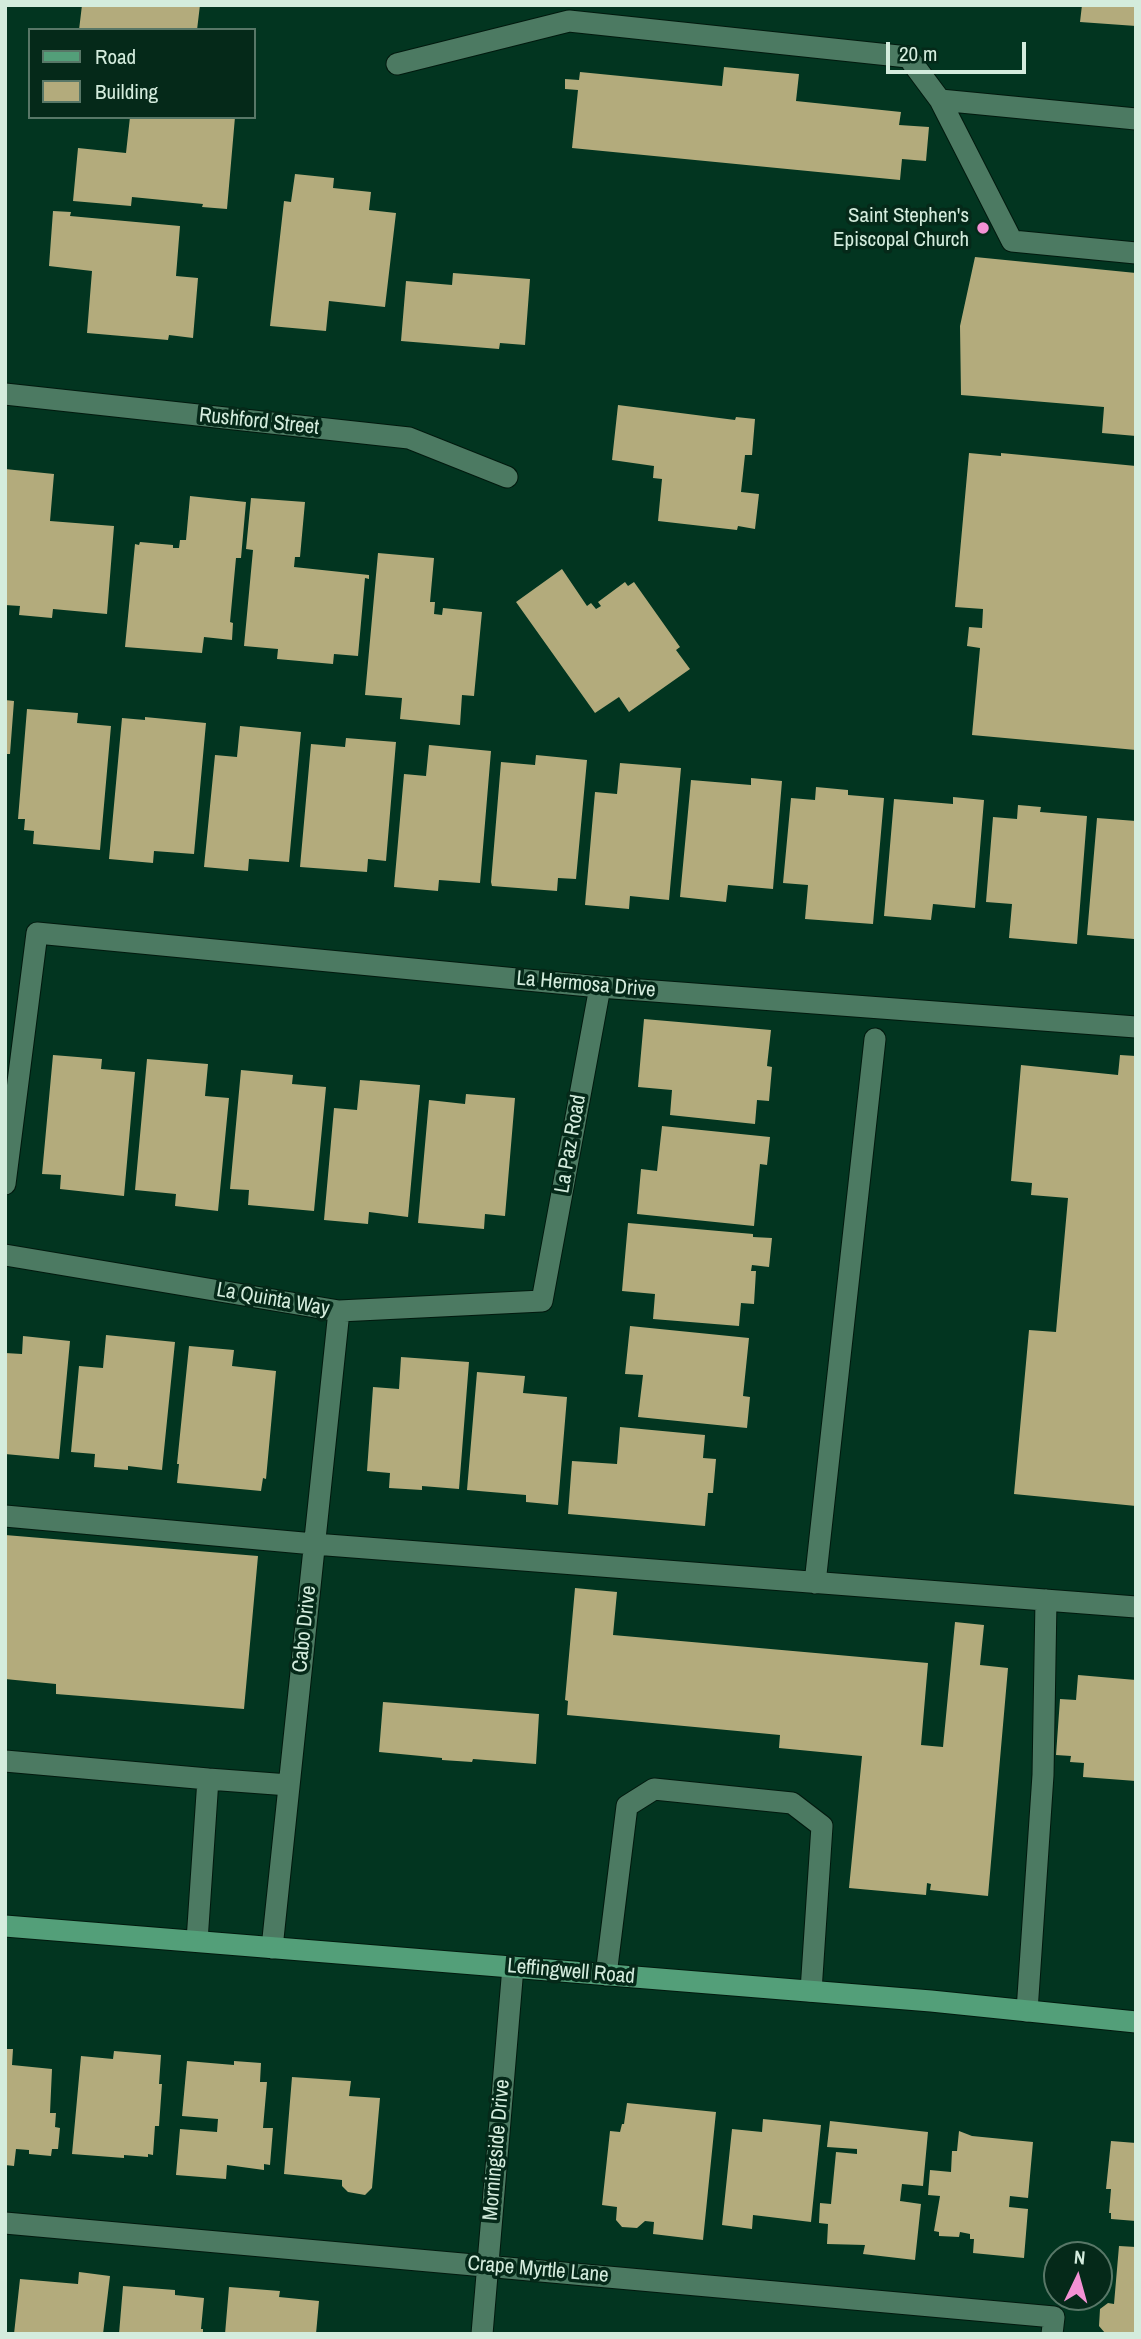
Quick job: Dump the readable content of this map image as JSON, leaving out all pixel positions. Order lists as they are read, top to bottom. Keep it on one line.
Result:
{"streets":{"main road":["Leffingwell Road"],"street":["Rushford Street","La Hermosa Drive","La Paz Road","La Quinta Way","Cabo Drive","Morningside Drive","Crape Myrtle Lane"]},"crossings":[["La Hermosa Drive","La Paz Road"],["La Paz Road","La Quinta Way"],["La Quinta Way","Cabo Drive"],["Cabo Drive","Leffingwell Road"],["Leffingwell Road","Morningside Drive"],["Morningside Drive","Crape Myrtle Lane"]],"places":["Saint Stephen's Episcopal Church"],"legend":["Road","Building"],"scale_bar":"20 m","north":"top"}
